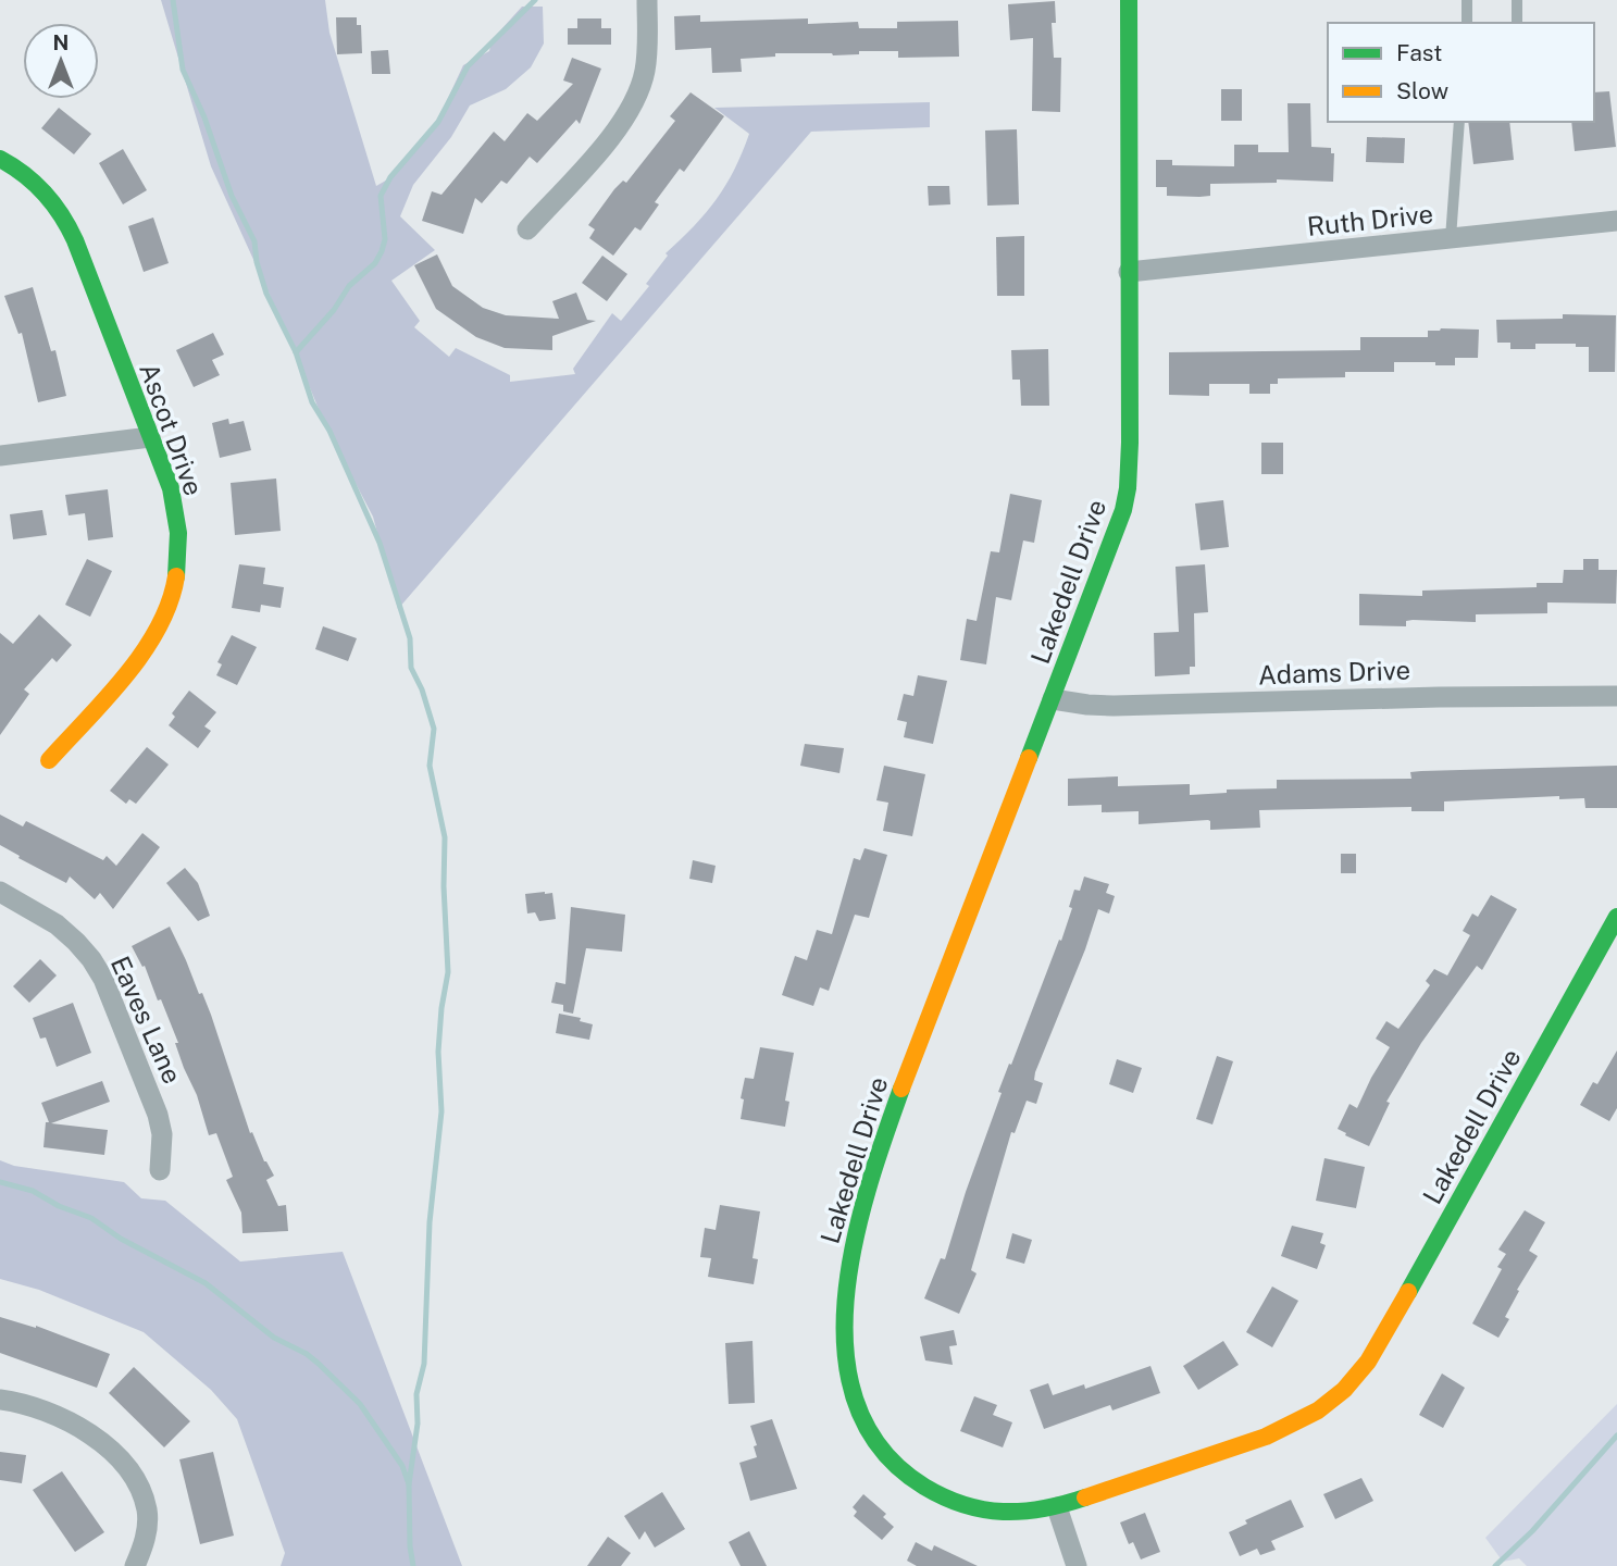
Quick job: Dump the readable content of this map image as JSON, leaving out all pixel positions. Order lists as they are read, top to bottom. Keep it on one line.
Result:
{"streets":{"street":["Ruth Drive","Ascot Drive","Lakedell Drive","Adams Drive","Eaves Lane"]},"crossings":[["Ruth Drive","Lakedell Drive"],["Lakedell Drive","Adams Drive"]],"legend":["Fast","Slow"],"north":"top"}
